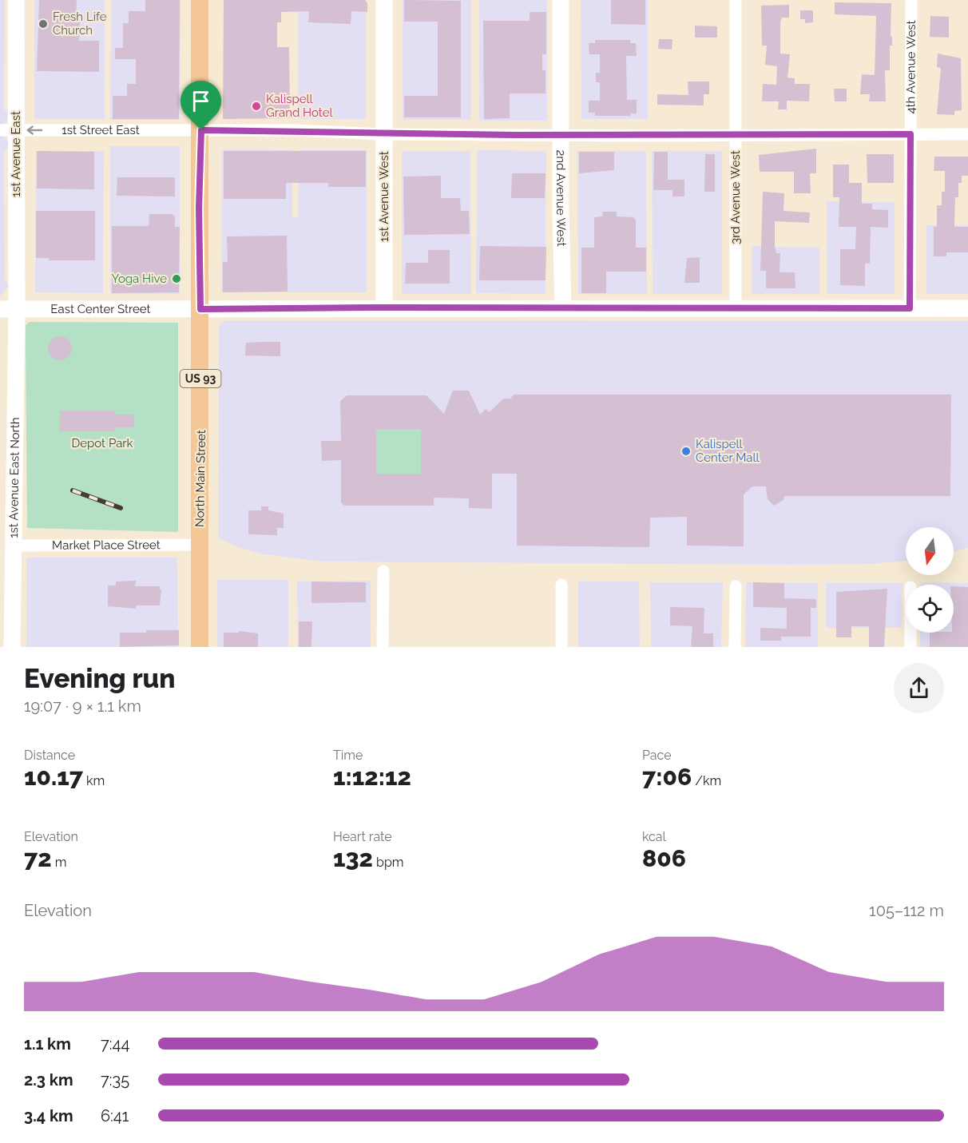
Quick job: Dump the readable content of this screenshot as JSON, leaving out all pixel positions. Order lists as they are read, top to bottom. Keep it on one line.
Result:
{"streets":{"main road":["US 93","North Main Street"],"street":["4th Avenue West","1st Street East","1st Avenue East","1st Avenue West","2nd Avenue West","3rd Avenue West","East Center Street","1st Avenue East North","Market Place Street"]},"crossings":[["4th Avenue West","1st Street East"],["4th Avenue West","East Center Street"],["1st Street East","1st Avenue East"],["1st Street East","1st Avenue West"],["1st Street East","2nd Avenue West"],["1st Street East","3rd Avenue West"],["1st Street East","US 93"],["1st Avenue East","East Center Street"],["1st Avenue East","1st Avenue East North"],["1st Avenue West","East Center Street"],["2nd Avenue West","East Center Street"],["3rd Avenue West","East Center Street"],["East Center Street","US 93"],["East Center Street","1st Avenue East North"],["East Center Street","North Main Street"],["US 93","North Main Street"],["1st Avenue East North","Market Place Street"],["North Main Street","Market Place Street"]],"parks":["Depot Park"],"places":["Fresh Life Church","Kalispell Grand Hotel","Yoga Hive","Kalispell Center Mall"],"north":"bottom","page":{"heading":["Evening run","19:07 · 9 × 1.1 km"],"stats":[["Distance","10.17 km"],["Time","1:12:12"],["Pace","7:06 /km"],["Elevation","72 m"],["Heart rate","132 bpm"],["kcal","806"]],"chart":["Elevation","105–112 m"],"list":[{"name":"1.1 km","note":"7:44"},{"name":"2.3 km","note":"7:35"},{"name":"3.4 km","note":"6:41"}]}}
